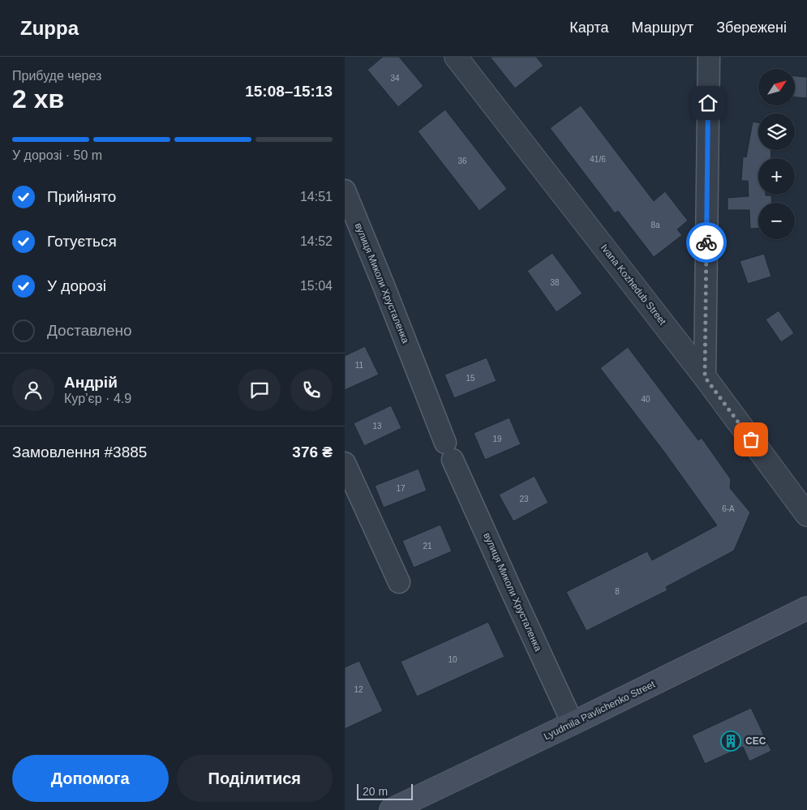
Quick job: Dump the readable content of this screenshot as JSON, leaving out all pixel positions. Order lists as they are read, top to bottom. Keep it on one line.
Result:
{"streets":{"main road":["Lyudmila Pavlichenko Street"],"street":["вулиця Миколи Хрусталенка","Ivana Kozhedub Street"]},"crossings":[["вулиця Миколи Хрусталенка","Lyudmila Pavlichenko Street"]],"places":{"building":["СЕС"]},"house_numbers":["34","41/6","36","8а","38","11","15","40","13","19","17","23","6-А","21","8","10","12"],"scale_bar":"20 m","north":"top right","page":{"header":"Zuppa","nav":["Карта","Маршрут","Збережені"],"heading":["2 хв","Прибуде через","15:08–15:13"],"panel":["Андрій","Кур’єр · 4.9","Замовлення #3885","376 ₴"],"map_buttons":["+","−"],"bar":"У дорозі · 50 m","list":[["Прийнято","14:51"],["Готується","14:52"],["У дорозі","15:04"],"Доставлено"],"buttons":["Допомога","Поділитися"],"scale":"20 m"}}
